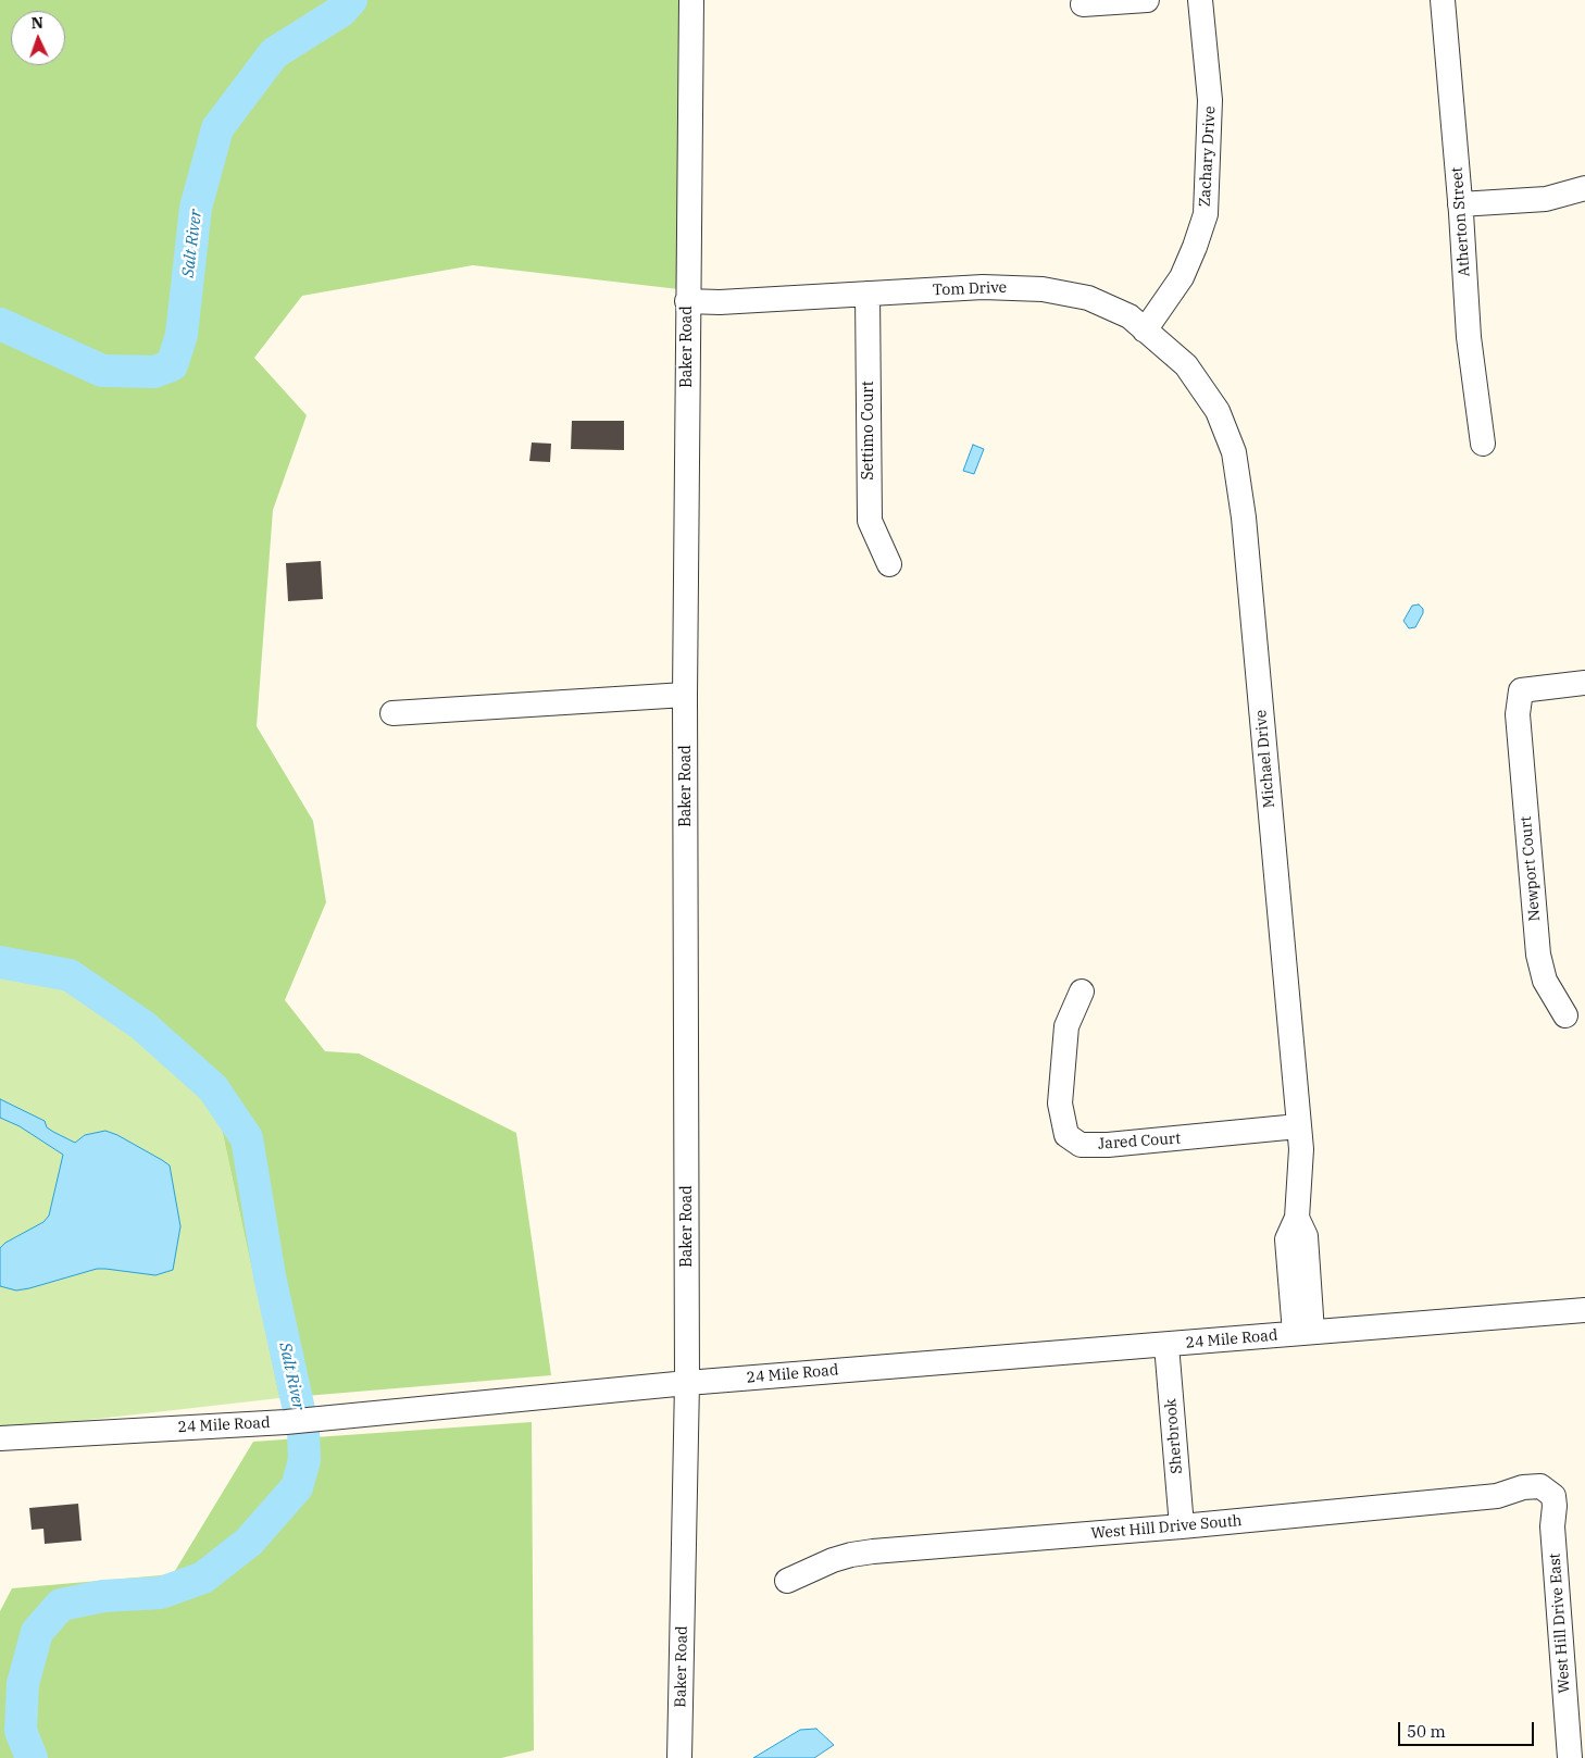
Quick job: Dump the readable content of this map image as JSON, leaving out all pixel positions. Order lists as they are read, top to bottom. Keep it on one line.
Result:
{"streets":{"street":["Zachary Drive","Atherton Street","Tom Drive","Baker Road","Settimo Court","Michael Drive","Newport Court","Jared Court","24 Mile Road","Sherbrook","West Hill Drive South","West Hill Drive East"]},"crossings":[["Zachary Drive","Tom Drive"],["Zachary Drive","Michael Drive"],["Tom Drive","Baker Road"],["Tom Drive","Settimo Court"],["Tom Drive","Michael Drive"],["Baker Road","24 Mile Road"],["Michael Drive","Jared Court"],["Michael Drive","24 Mile Road"],["24 Mile Road","Sherbrook"],["Sherbrook","West Hill Drive South"],["West Hill Drive South","West Hill Drive East"]],"water":["Salt River"],"scale_bar":"50 m","north":"top"}
